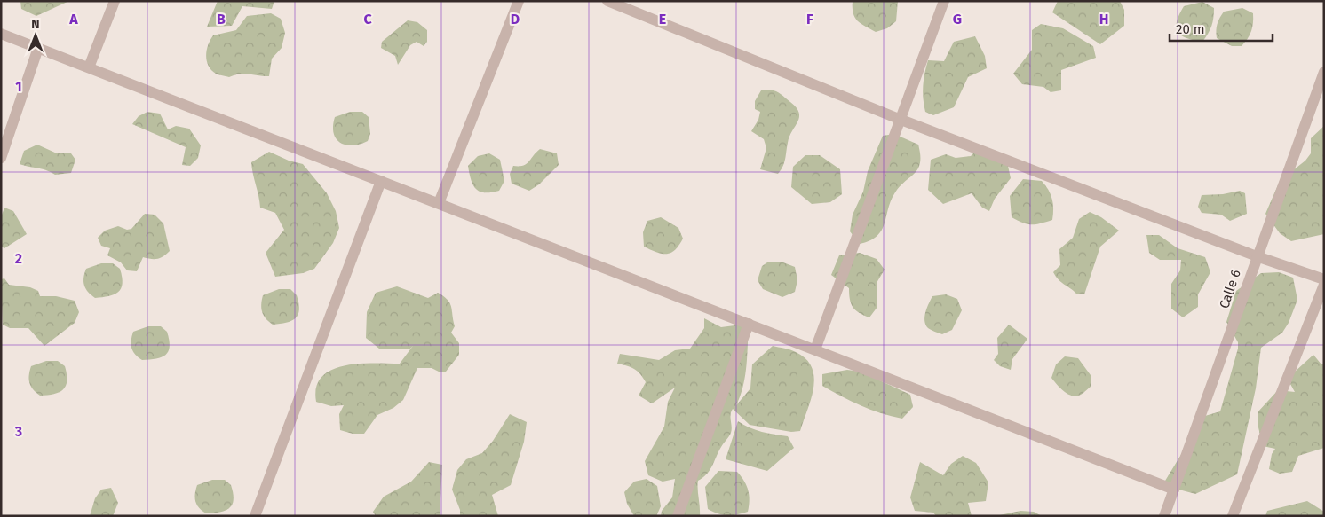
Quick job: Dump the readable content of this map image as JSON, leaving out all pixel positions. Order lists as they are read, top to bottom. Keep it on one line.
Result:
{"streets":{"street":["Calle 6"]},"scale_bar":"20 m","north":"top","grid":{"columns":["A","B","C","D","E","F","G","H"],"rows":["1","2","3"]}}
